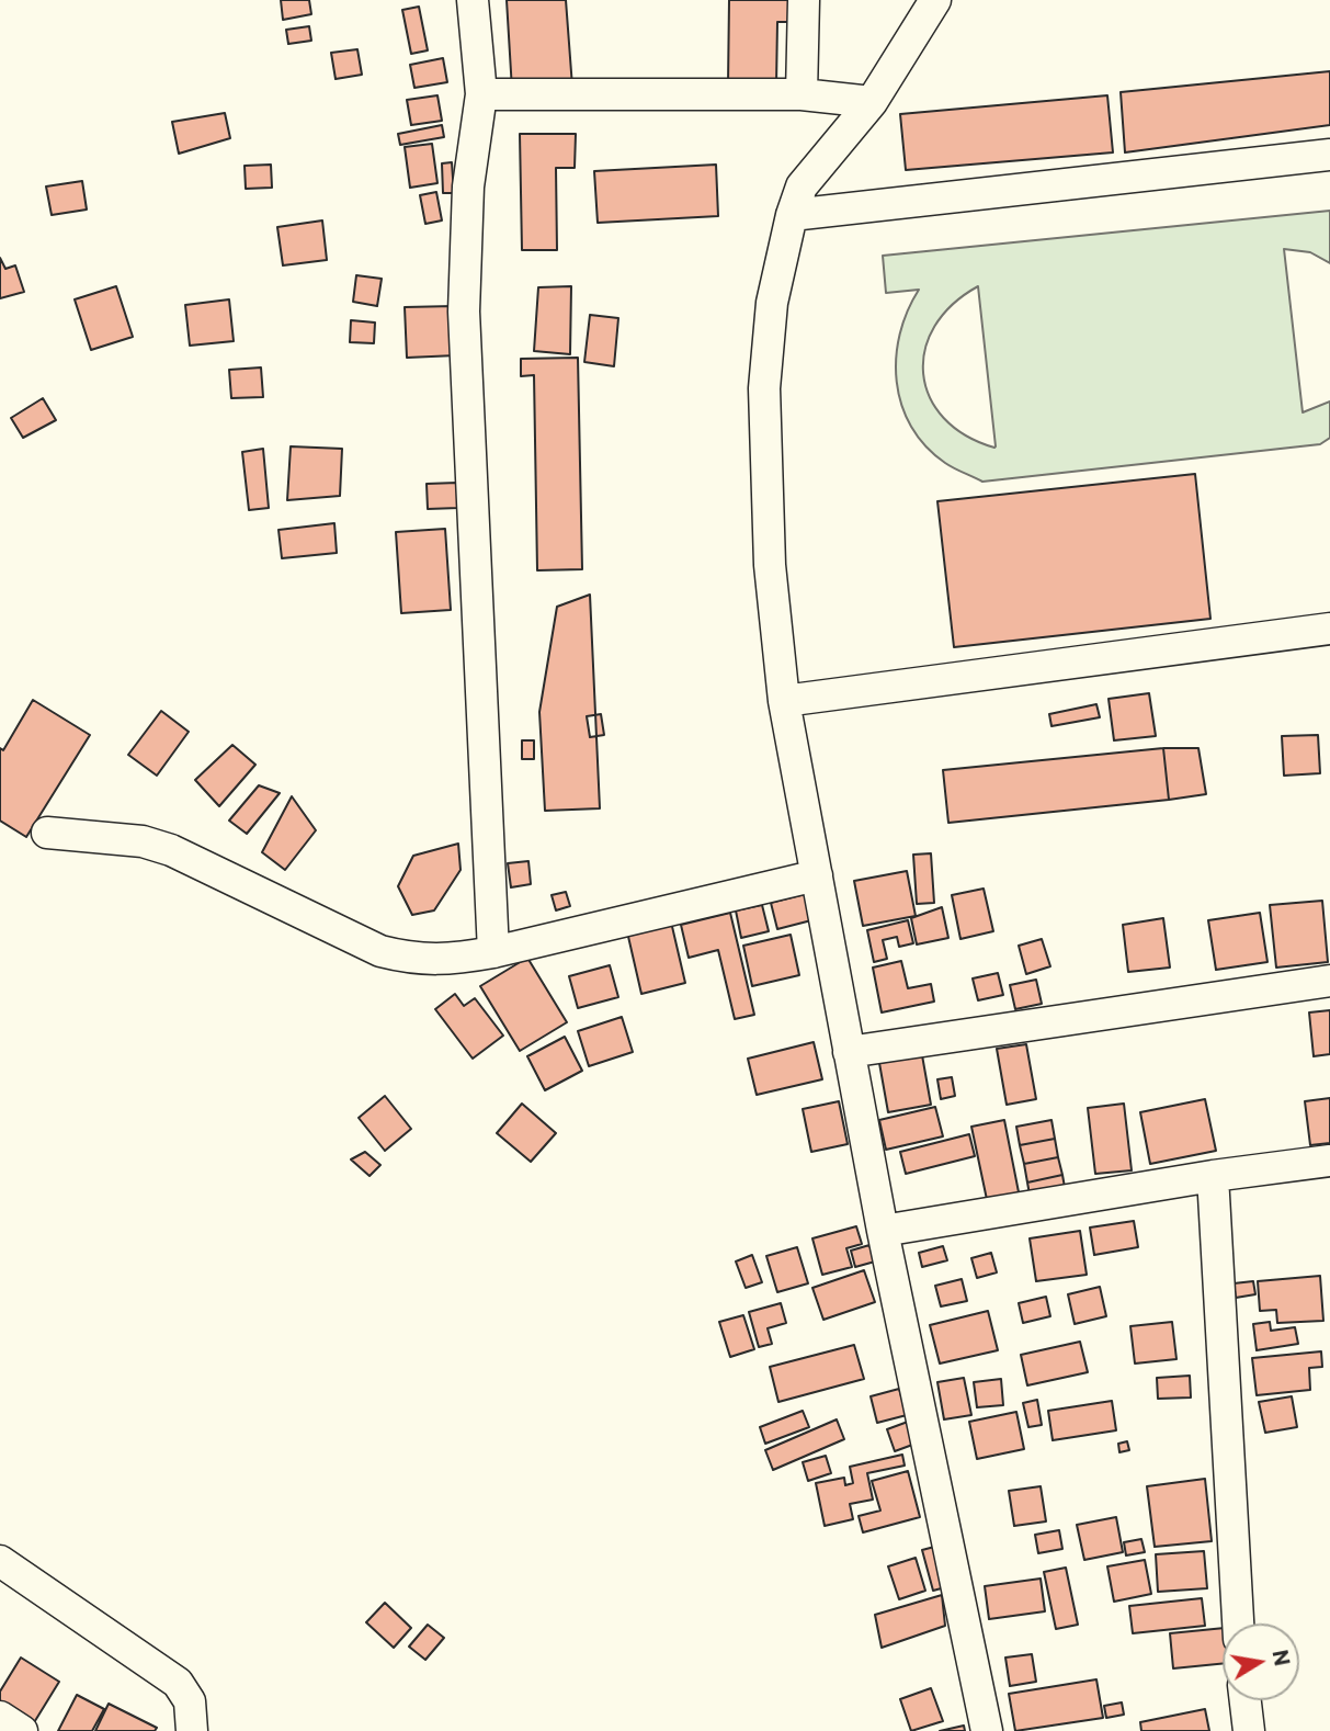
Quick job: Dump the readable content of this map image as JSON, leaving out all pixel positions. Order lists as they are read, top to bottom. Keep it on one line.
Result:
{"north":"right"}
